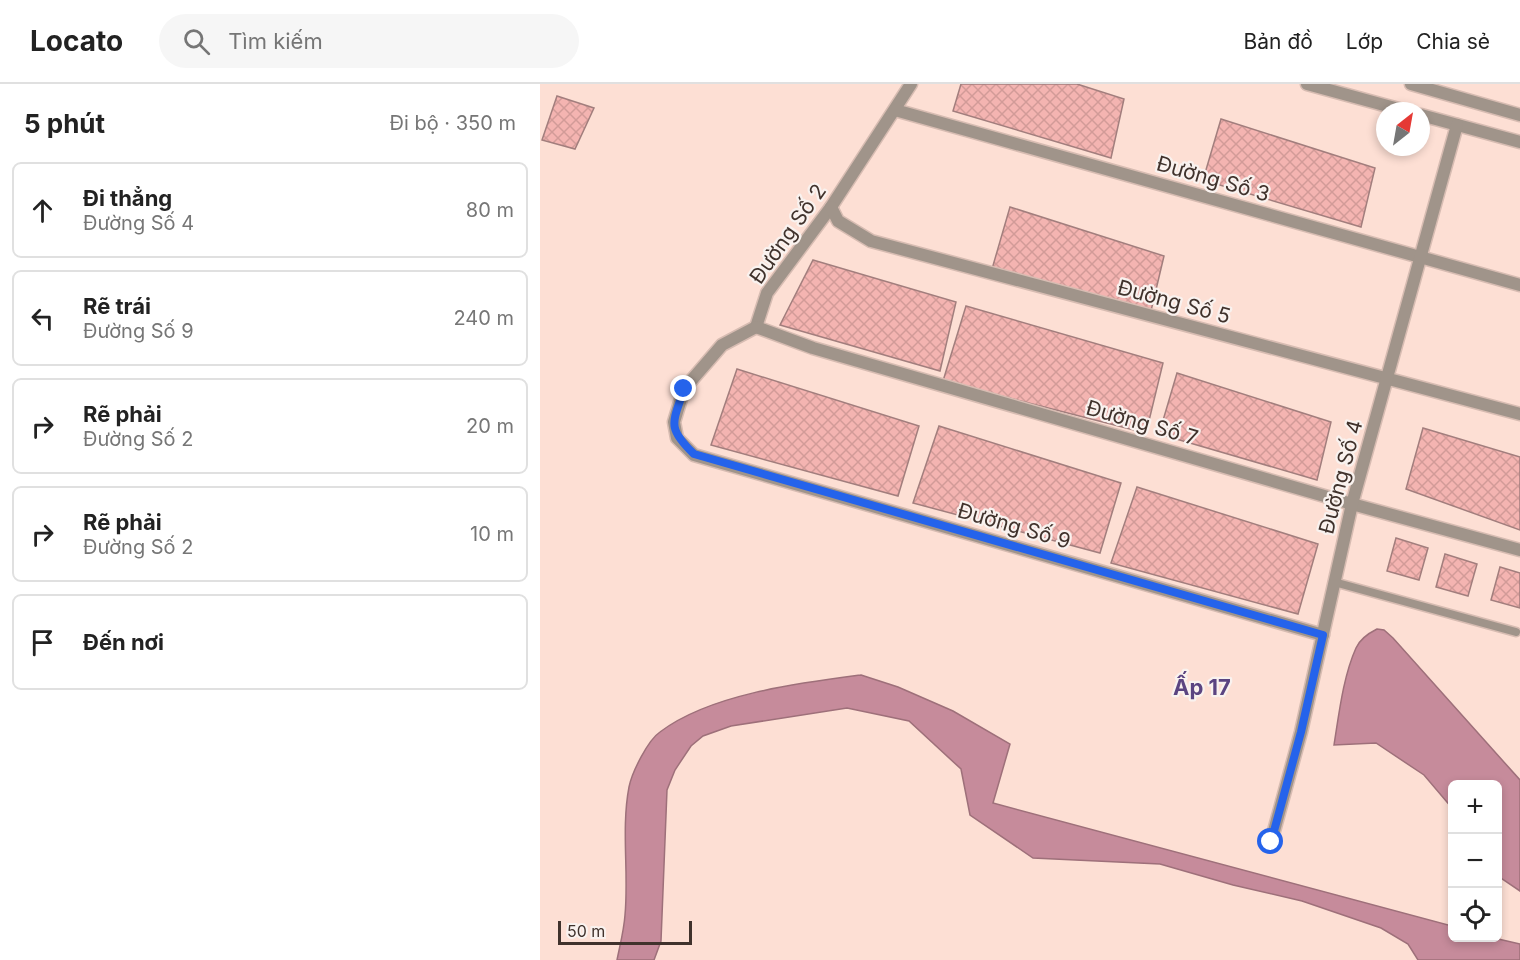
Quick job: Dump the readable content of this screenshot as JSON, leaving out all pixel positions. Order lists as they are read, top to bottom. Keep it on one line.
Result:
{"streets":{"street":["Đường Số 3","Đường Số 2","Đường Số 5","Đường Số 7","Đường Số 4","Đường Số 9"]},"crossings":[["Đường Số 3","Đường Số 2"],["Đường Số 3","Đường Số 4"],["Đường Số 2","Đường Số 5"],["Đường Số 2","Đường Số 7"],["Đường Số 2","Đường Số 9"],["Đường Số 5","Đường Số 4"],["Đường Số 7","Đường Số 4"],["Đường Số 7","Đường Số 9"],["Đường Số 4","Đường Số 9"]],"districts":["Ấp 17"],"scale_bar":"50 m","north":"top right","page":{"header":"Locato","search":"Tìm kiếm","nav":["Bản đồ","Lớp","Chia sẻ"],"heading":["5 phút","Đi bộ · 350 m"],"list":[["Đi thẳng","Đường Số 4","80 m"],["Rẽ trái","Đường Số 9","240 m"],["Rẽ phải","Đường Số 2","20 m"],["Rẽ phải","Đường Số 2","10 m"],"Đến nơi"],"map_buttons":["+","−"],"scale":"50 m"}}
